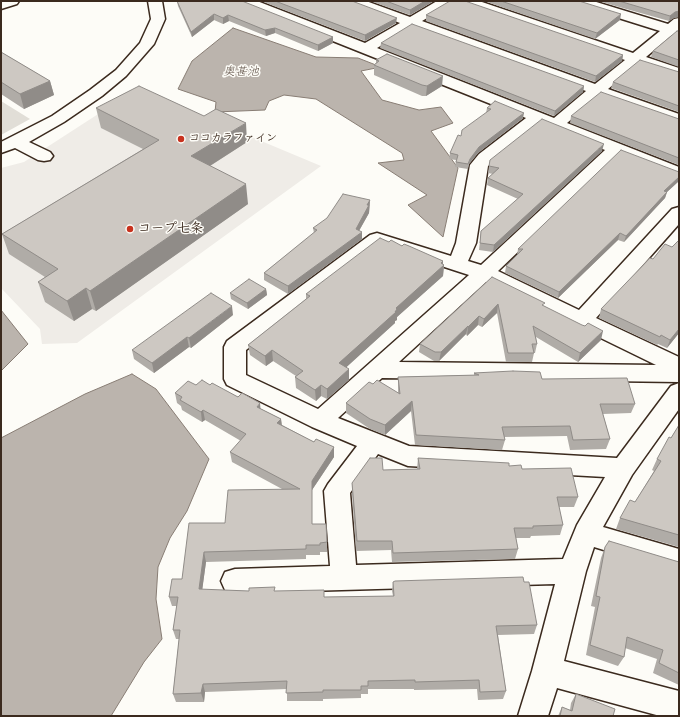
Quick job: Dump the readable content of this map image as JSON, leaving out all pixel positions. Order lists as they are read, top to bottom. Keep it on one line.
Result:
{"water":["奥甚池"],"places":["ココカラファイン","コープ七条"]}
